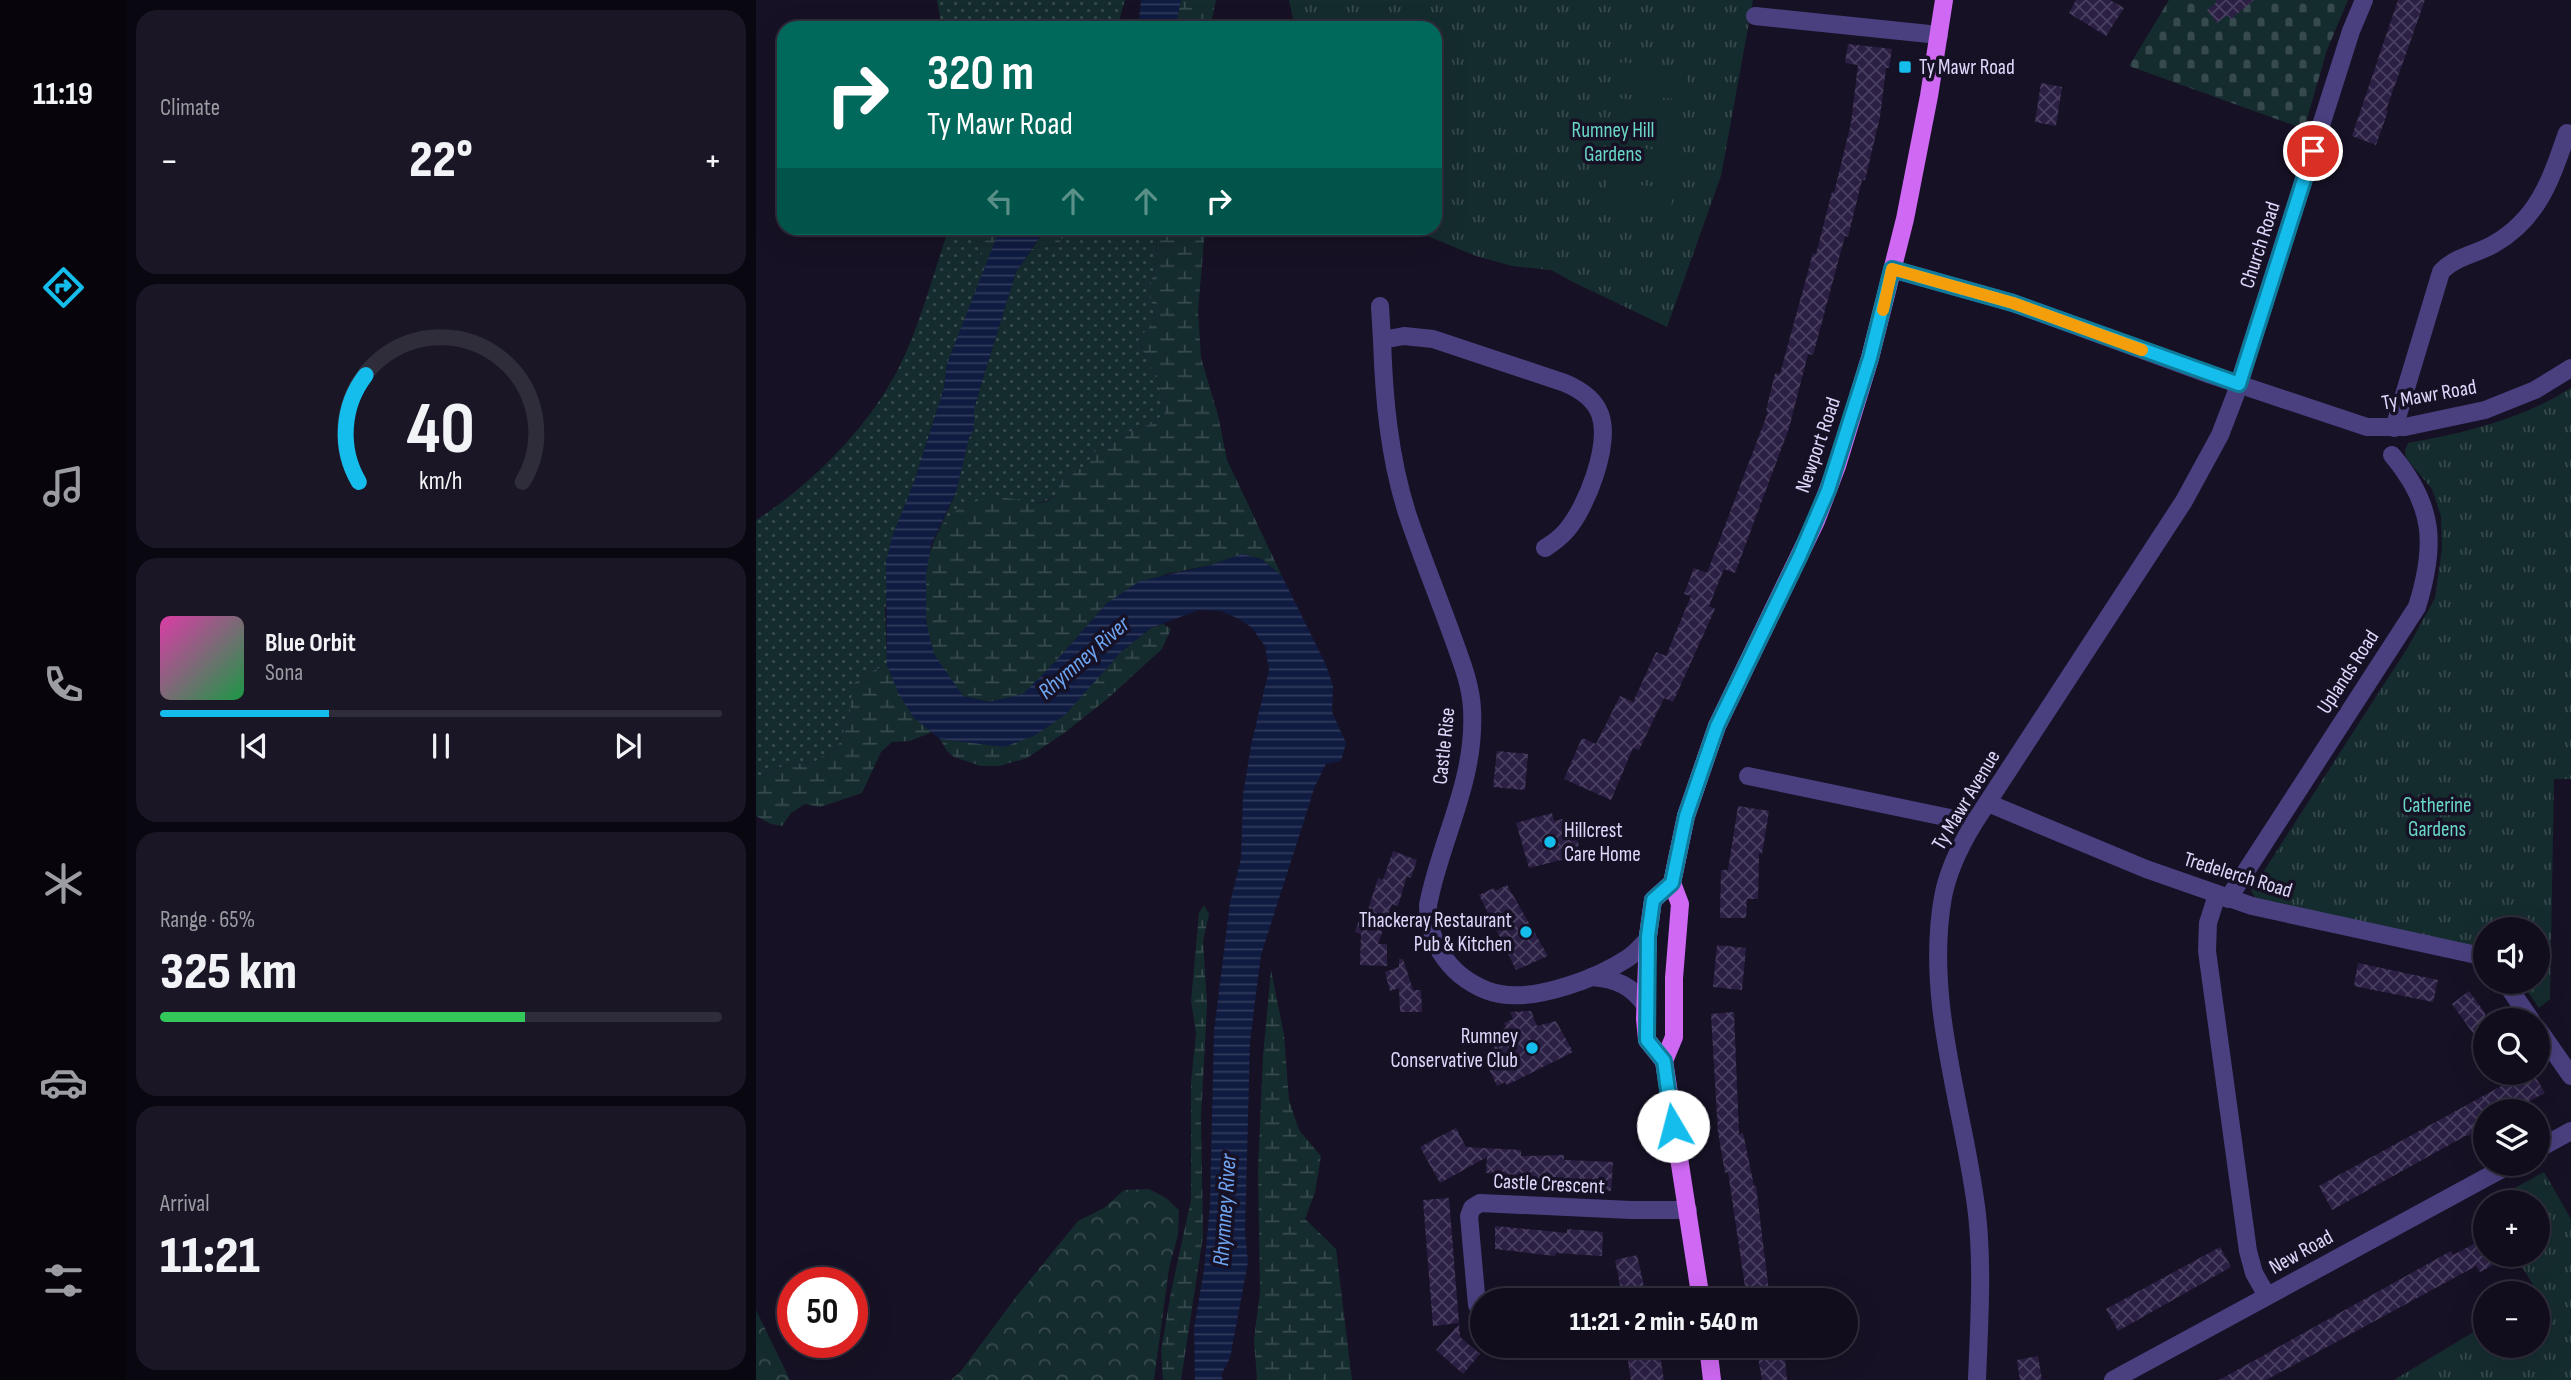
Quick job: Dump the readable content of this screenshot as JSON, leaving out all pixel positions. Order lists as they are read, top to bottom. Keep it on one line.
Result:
{"streets":{"main road":["Newport Road"],"street":["Church Road","Ty Mawr Road","Uplands Road","Castle Rise","Ty Mawr Avenue","Tredelerch Road","Castle Crescent","New Road"]},"crossings":[["Church Road","Ty Mawr Road"],["Church Road","Ty Mawr Avenue"],["Ty Mawr Road","Newport Road"],["Ty Mawr Road","Ty Mawr Avenue"],["Newport Road","Castle Rise"],["Newport Road","Castle Crescent"],["Uplands Road","Tredelerch Road"],["Uplands Road","New Road"],["Ty Mawr Avenue","Tredelerch Road"]],"water":["Rhymney River"],"parks":["Rumney Hill Gardens","Catherine Gardens"],"places":{"transit":["Ty Mawr Road"],"other":["Hillcrest Care Home","Thackeray Restaurant Pub & Kitchen","Rumney Conservative Club"]},"page":{"tabs":"11:19","tile":["Climate",["Range · 65%","325 km"],["Arrival","11:21"]],"turn":["320 m","Ty Mawr Road"],"heat":["−","22°","+"],"song":["Blue Orbit","Sona"],"map_buttons":["+","−"],"limit":"50","trip":"11:21 · 2 min · 540 m","gauge":["40","km/h"]}}
